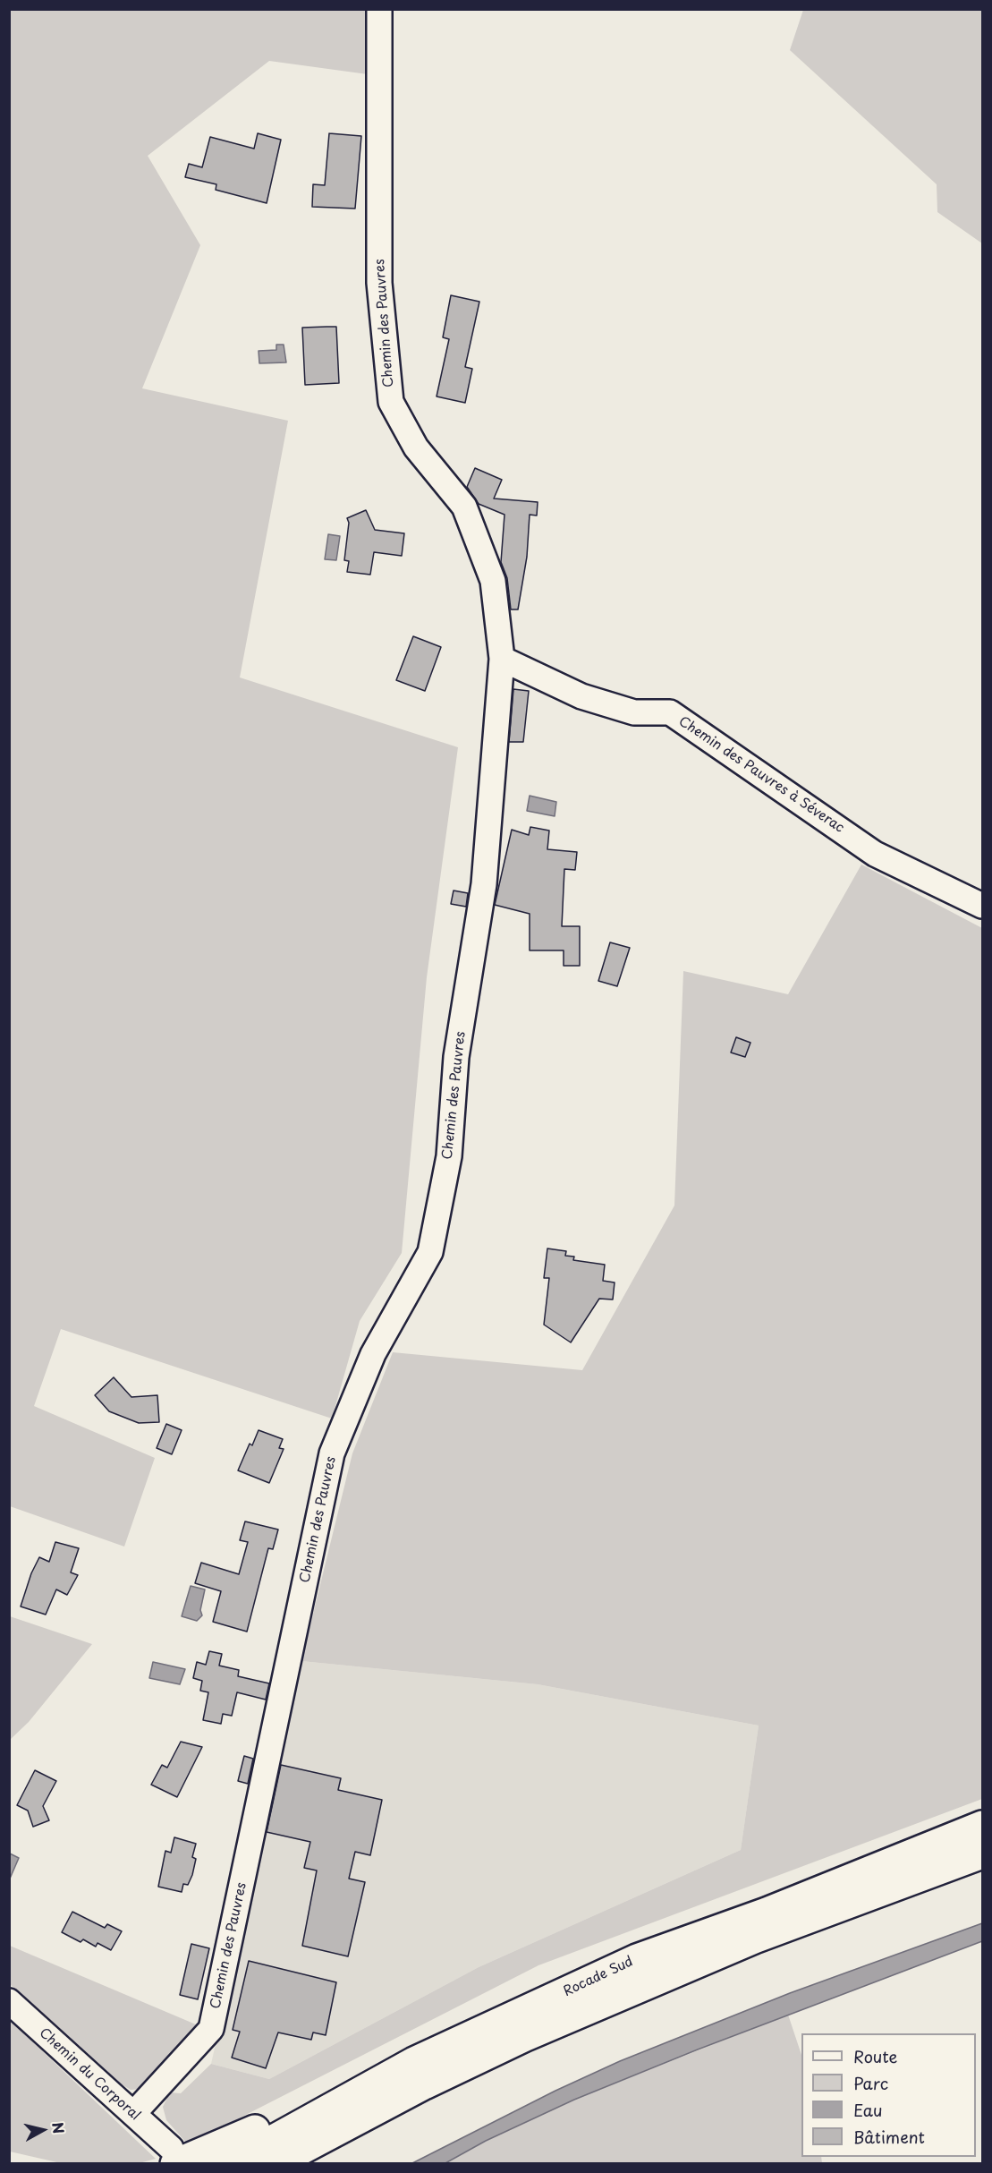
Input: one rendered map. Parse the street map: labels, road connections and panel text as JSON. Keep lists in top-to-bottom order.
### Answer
{
  "streets": {
    "highway": ["Rocade Sud"],
    "street": ["Chemin des Pauvres", "Chemin des Pauvres à Séverac", "Chemin du Corporal"]
  },
  "crossings": [
    ["Chemin des Pauvres", "Chemin des Pauvres à Séverac"],
    ["Chemin des Pauvres", "Chemin du Corporal"]
  ],
  "legend": [
    "Route",
    "Parc",
    "Eau",
    "Bâtiment"
  ],
  "north": "right"
}
